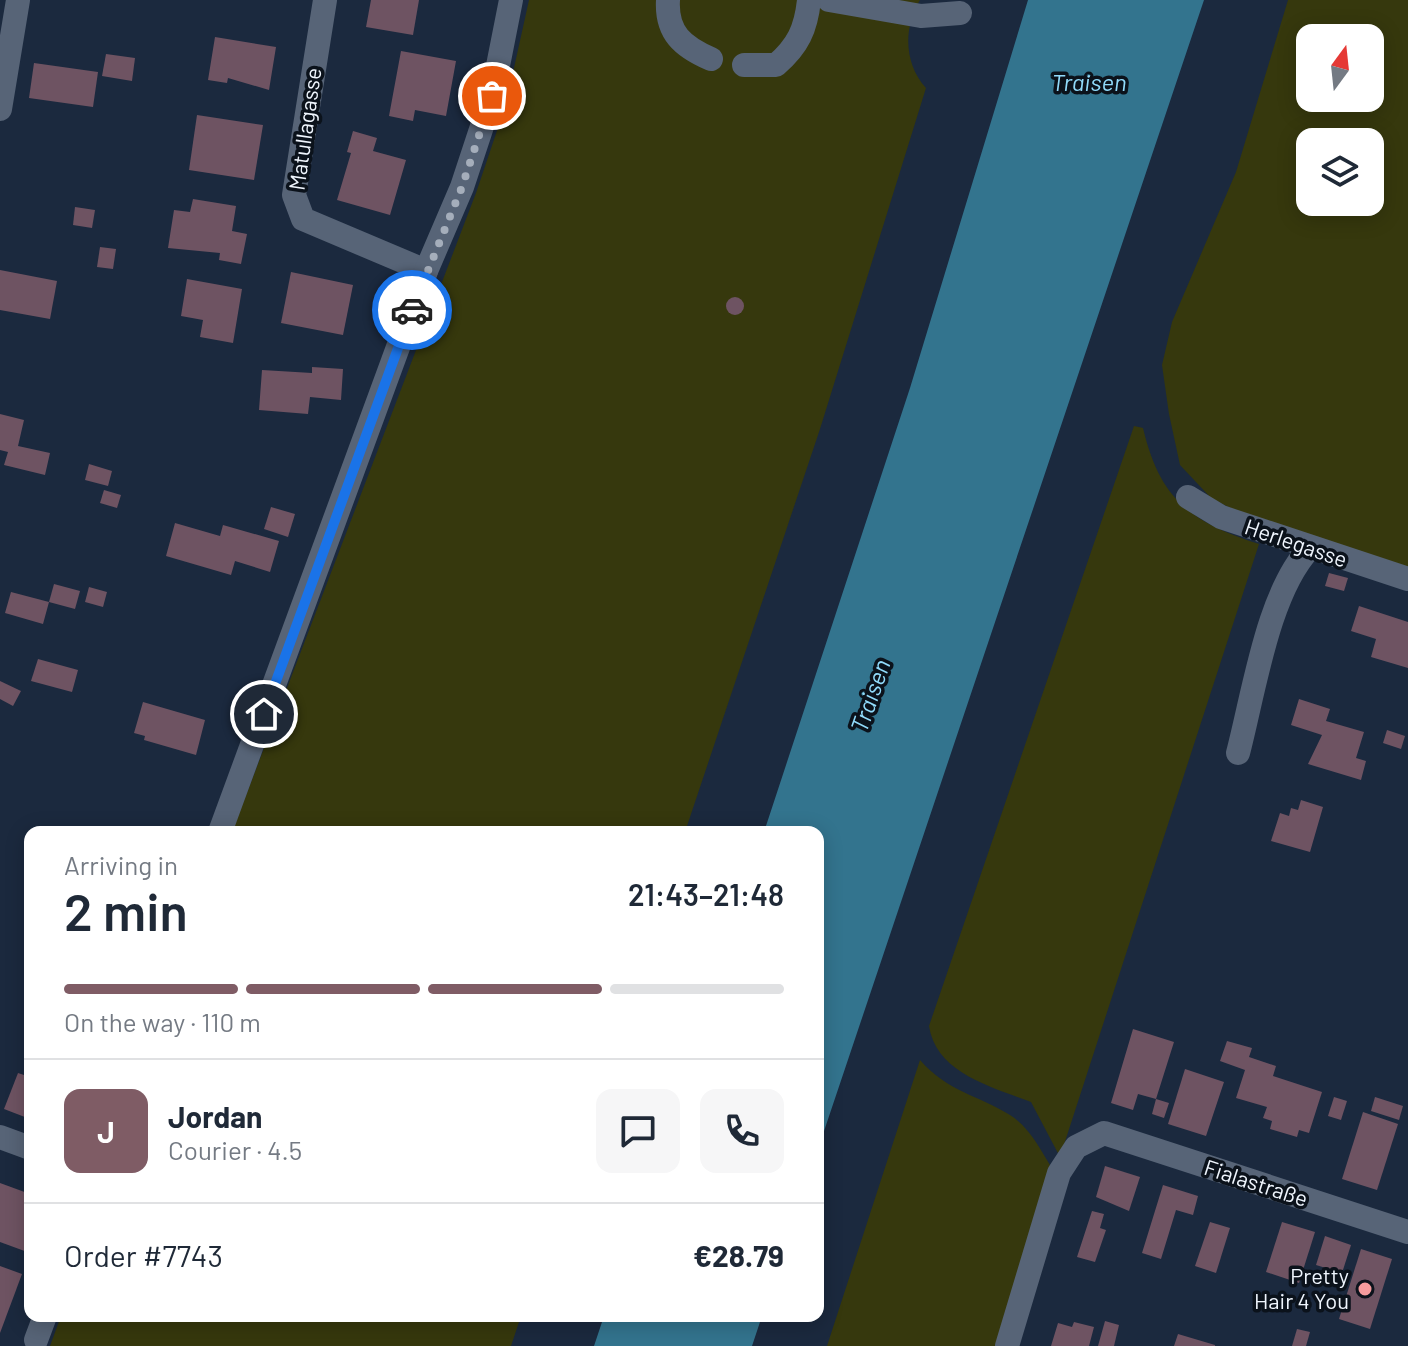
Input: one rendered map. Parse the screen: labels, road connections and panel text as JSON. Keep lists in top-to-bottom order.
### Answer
{
  "streets": {
    "street": ["Matullagasse", "Herlegasse", "Fialastraße"]
  },
  "water": ["Traisen"],
  "places": ["Pretty Hair 4 You"],
  "north": "top",
  "page": {
    "heading": ["2 min", "Arriving in", "21:43–21:48"],
    "panel": [
      "Jordan",
      "Courier · 4.5",
      "Order #7743",
      "€28.79"
    ],
    "bar": "On the way · 110 m",
    "round": "J"
  }
}
